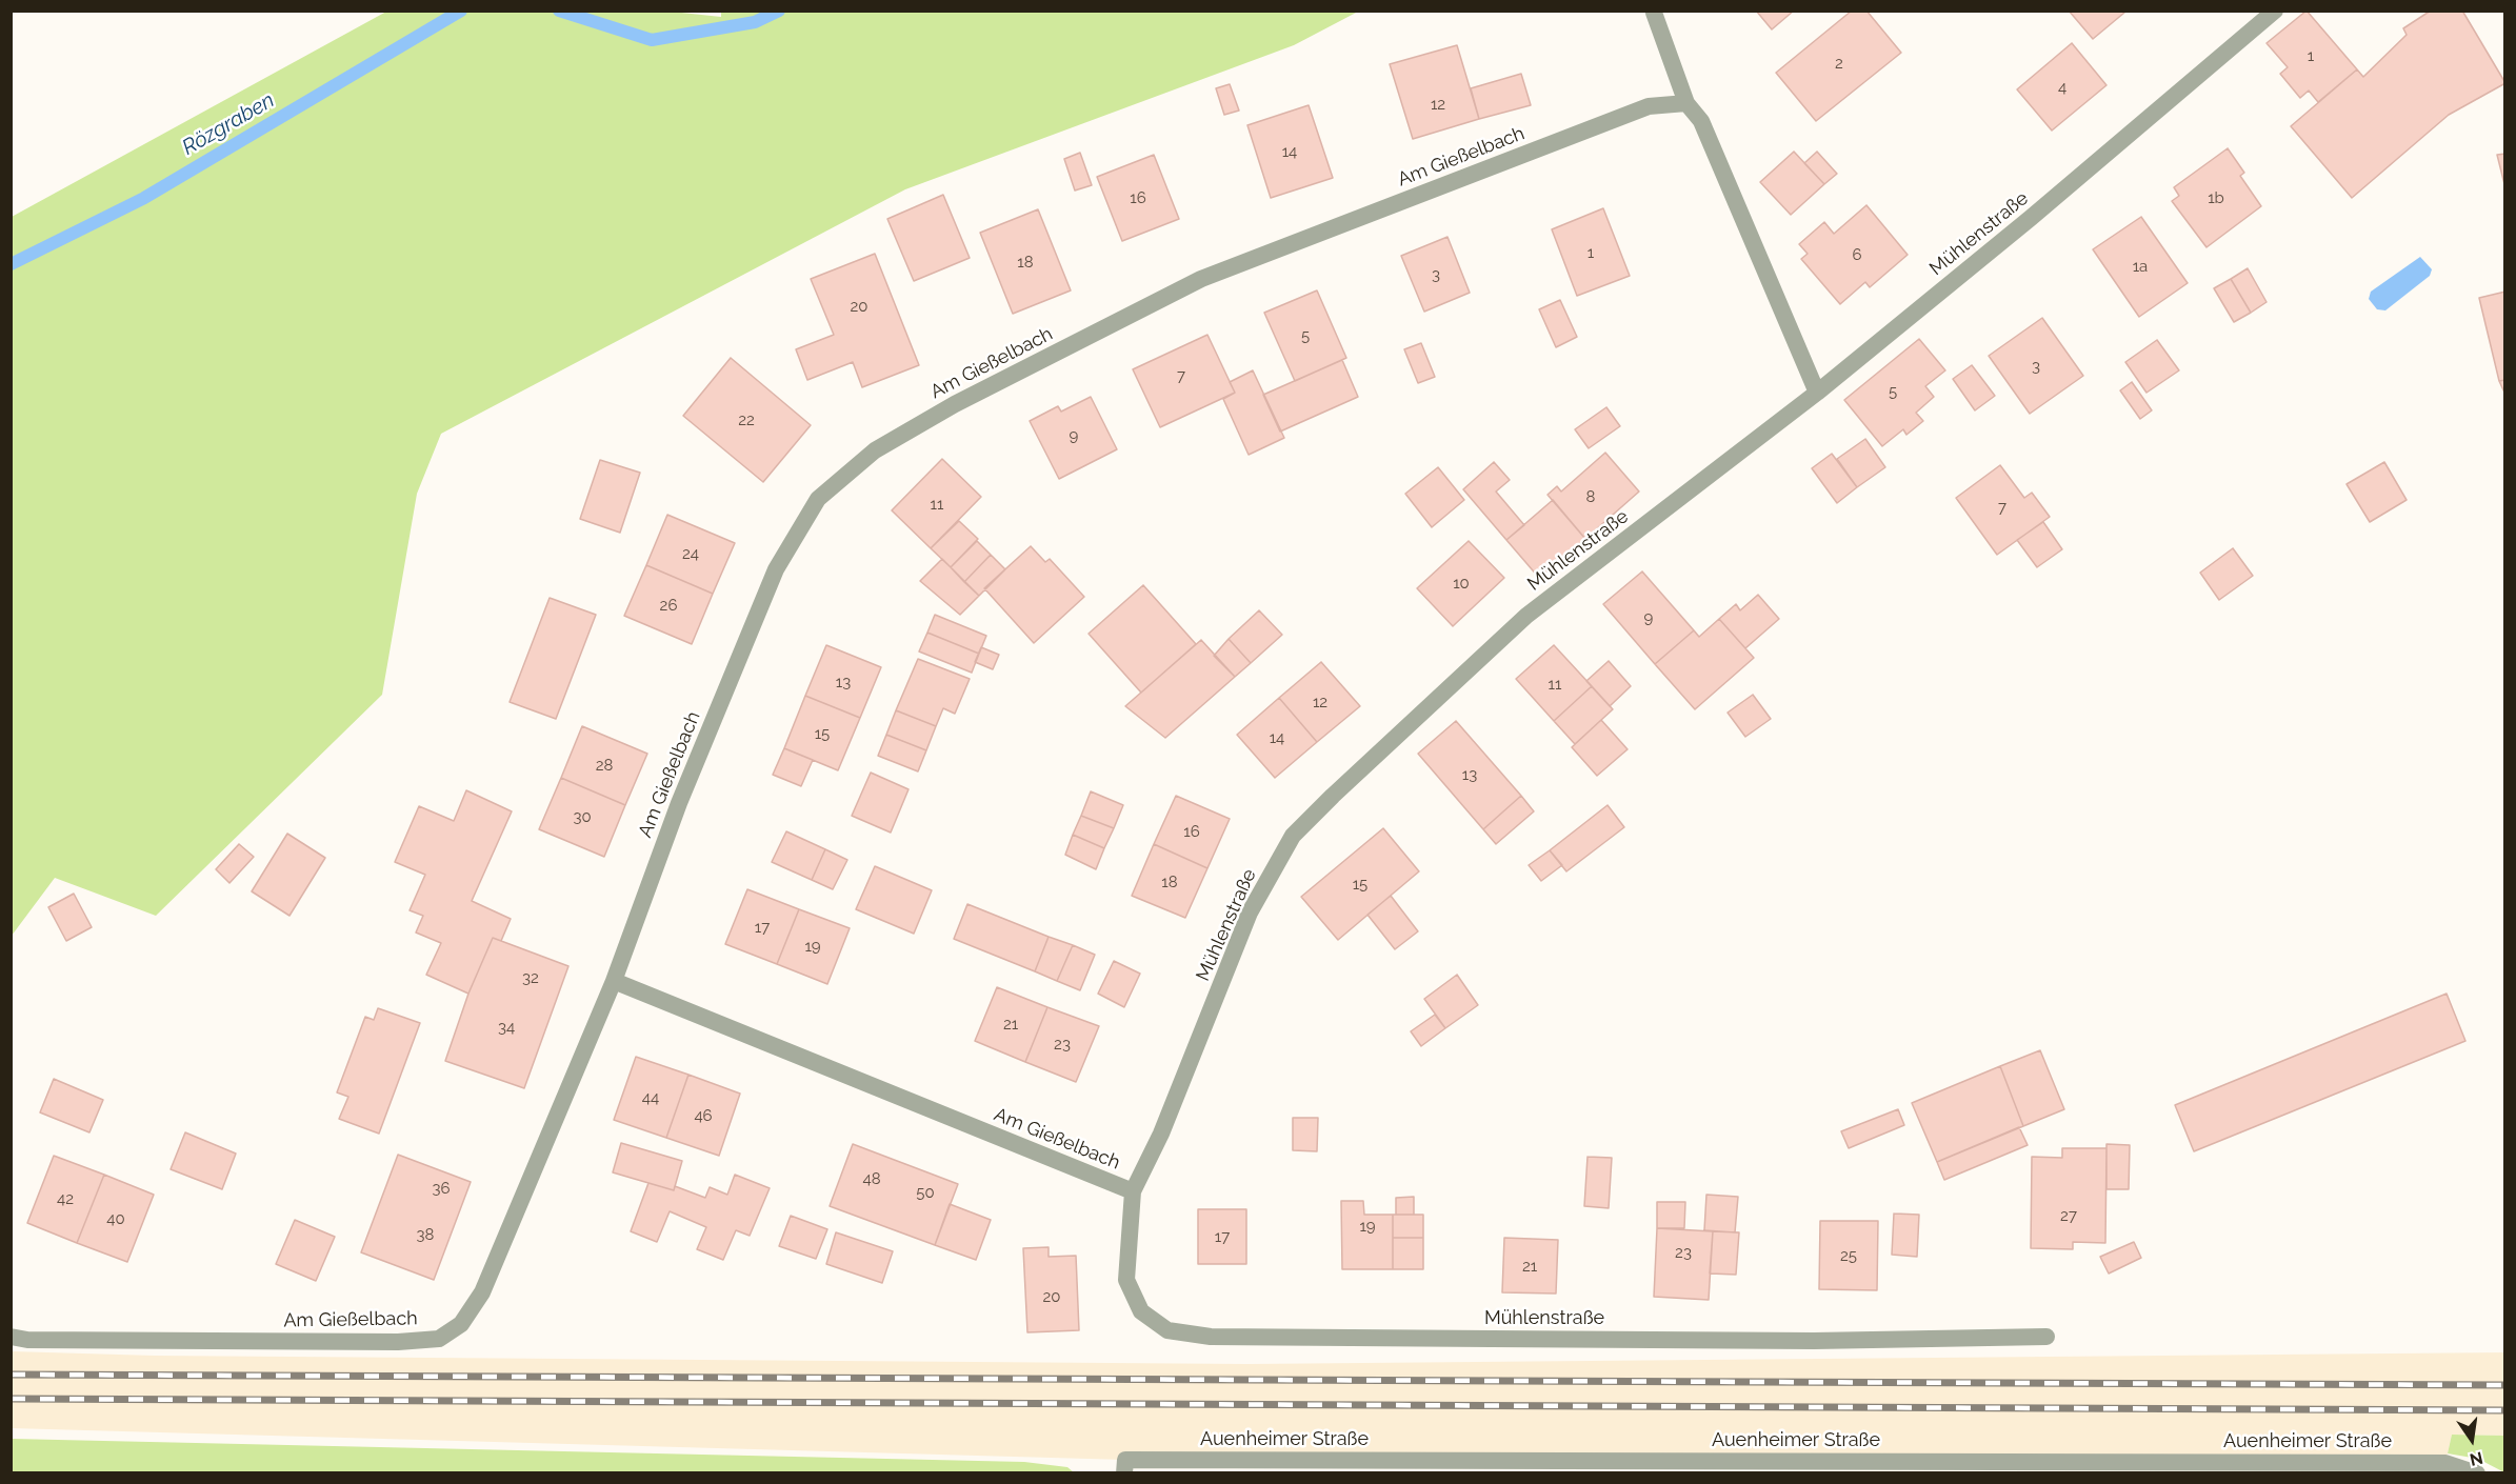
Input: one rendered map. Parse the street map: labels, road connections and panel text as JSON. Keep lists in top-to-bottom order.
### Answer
{
  "streets": {
    "street": ["Am Gießelbach", "Mühlenstraße", "Auenheimer Straße"]
  },
  "crossings": [
    ["Am Gießelbach", "Mühlenstraße"]
  ],
  "water": ["Rözgraben"],
  "house_numbers": [
    "1",
    "2",
    "4",
    "12",
    "14",
    "16",
    "1b",
    "1",
    "6",
    "18",
    "1a",
    "3",
    "20",
    "5",
    "3",
    "7",
    "5",
    "22",
    "9",
    "8",
    "11",
    "7",
    "24",
    "10",
    "26",
    "9",
    "13",
    "11",
    "12",
    "15",
    "14",
    "28",
    "13",
    "30",
    "16",
    "18",
    "15",
    "17",
    "19",
    "32",
    "21",
    "34",
    "23",
    "44",
    "46",
    "48",
    "36",
    "50",
    "42",
    "27",
    "40",
    "19",
    "38",
    "17",
    "23",
    "25",
    "21",
    "20"
  ],
  "north": "bottom"
}
